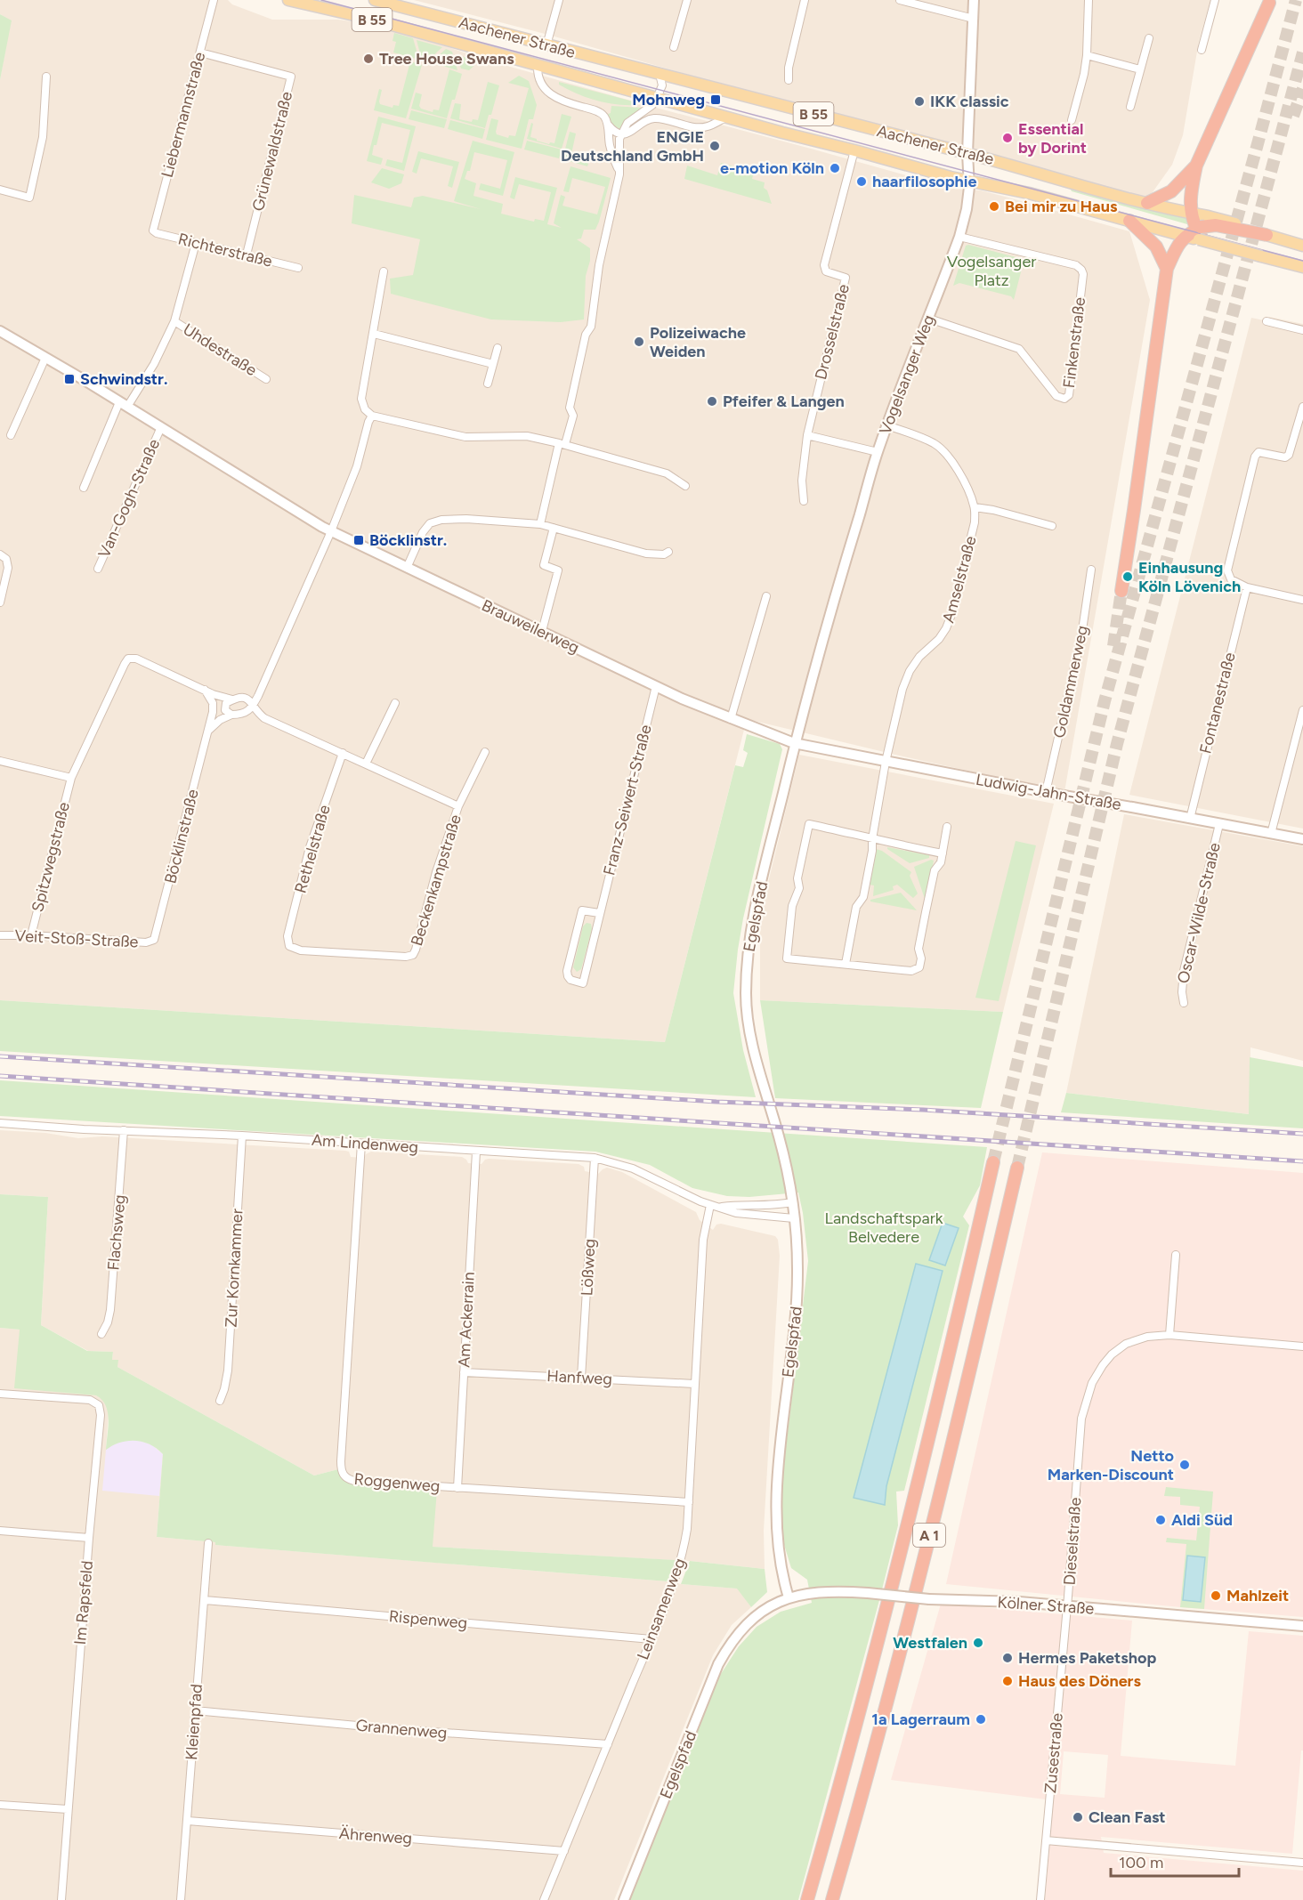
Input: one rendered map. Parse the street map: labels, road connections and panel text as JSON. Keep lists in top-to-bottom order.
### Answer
{
  "streets": {
    "highway": ["A 1"],
    "main road": ["B 55", "Aachener Straße"],
    "street": [
      "Liebermannstraße",
      "Grünewaldstraße",
      "Richterstraße",
      "Drosselstraße",
      "Finkenstraße",
      "Uhdestraße",
      "Vogelsanger Weg",
      "Van-Gogh-Straße",
      "Amselstraße",
      "Brauweilerweg",
      "Goldammerweg",
      "Fontanestraße",
      "Ludwig-Jahn-Straße",
      "Franz-Seiwert-Straße",
      "Böcklinstraße",
      "Rethelstraße",
      "Spitzwegstraße",
      "Beckenkampstraße",
      "Oscar-Wilde-Straße",
      "Egelspfad",
      "Veit-Stoß-Straße",
      "Am Lindenweg",
      "Flachsweg",
      "Lößweg",
      "Zur Kornkammer",
      "Am Ackerrain",
      "Hanfweg",
      "Roggenweg",
      "Dieselstraße",
      "Im Rapsfeld",
      "Kölner Straße",
      "Leinsamenweg",
      "Rispenweg",
      "Kleienpfad",
      "Grannenweg",
      "Zusestraße",
      "Ährenweg"
    ]
  },
  "crossings": [
    ["Aachener Straße", "Drosselstraße"],
    ["Aachener Straße", "Vogelsanger Weg"],
    ["Liebermannstraße", "Grünewaldstraße"],
    ["Liebermannstraße", "Richterstraße"],
    ["Grünewaldstraße", "Richterstraße"],
    ["Finkenstraße", "Vogelsanger Weg"],
    ["Vogelsanger Weg", "Amselstraße"],
    ["Vogelsanger Weg", "Brauweilerweg"],
    ["Vogelsanger Weg", "Ludwig-Jahn-Straße"],
    ["Vogelsanger Weg", "Egelspfad"],
    ["Van-Gogh-Straße", "Brauweilerweg"],
    ["Amselstraße", "Ludwig-Jahn-Straße"],
    ["Brauweilerweg", "Ludwig-Jahn-Straße"],
    ["Brauweilerweg", "Franz-Seiwert-Straße"],
    ["Brauweilerweg", "Egelspfad"],
    ["Goldammerweg", "Ludwig-Jahn-Straße"],
    ["Fontanestraße", "Ludwig-Jahn-Straße"],
    ["Ludwig-Jahn-Straße", "Oscar-Wilde-Straße"],
    ["Ludwig-Jahn-Straße", "Egelspfad"],
    ["Böcklinstraße", "Spitzwegstraße"],
    ["Böcklinstraße", "Veit-Stoß-Straße"],
    ["Rethelstraße", "Beckenkampstraße"],
    ["Spitzwegstraße", "Veit-Stoß-Straße"],
    ["Egelspfad", "Am Lindenweg"],
    ["Egelspfad", "Kölner Straße"],
    ["Am Lindenweg", "Flachsweg"],
    ["Am Lindenweg", "Lößweg"],
    ["Am Lindenweg", "Zur Kornkammer"],
    ["Am Lindenweg", "Am Ackerrain"],
    ["Am Lindenweg", "Roggenweg"],
    ["Am Lindenweg", "Leinsamenweg"],
    ["Lößweg", "Hanfweg"],
    ["Am Ackerrain", "Hanfweg"],
    ["Am Ackerrain", "Roggenweg"],
    ["Hanfweg", "Leinsamenweg"],
    ["Roggenweg", "Leinsamenweg"],
    ["Dieselstraße", "Kölner Straße"],
    ["Dieselstraße", "Zusestraße"],
    ["Kölner Straße", "Zusestraße"],
    ["Leinsamenweg", "Rispenweg"],
    ["Leinsamenweg", "Grannenweg"],
    ["Leinsamenweg", "Ährenweg"],
    ["Rispenweg", "Kleienpfad"],
    ["Kleienpfad", "Grannenweg"],
    ["Kleienpfad", "Ährenweg"]
  ],
  "parks": ["Vogelsanger Platz", "Landschaftspark Belvedere"],
  "places": {
    "other": [
      "Tree House Swans",
      "IKK classic",
      "Essential by Dorint",
      "ENGIE Deutschland GmbH",
      "e-motion Köln",
      "haarfilosophie",
      "Bei mir zu Haus",
      "Polizeiwache Weiden",
      "Pfeifer & Langen",
      "Einhausung Köln Lövenich",
      "Netto Marken-Discount",
      "Aldi Süd",
      "Mahlzeit",
      "Westfalen",
      "Hermes Paketshop",
      "Haus des Döners",
      "1a Lagerraum",
      "Clean Fast"
    ],
    "transit": ["Mohnweg", "Schwindstr.", "Böcklinstr."]
  },
  "scale_bar": "100 m"
}
